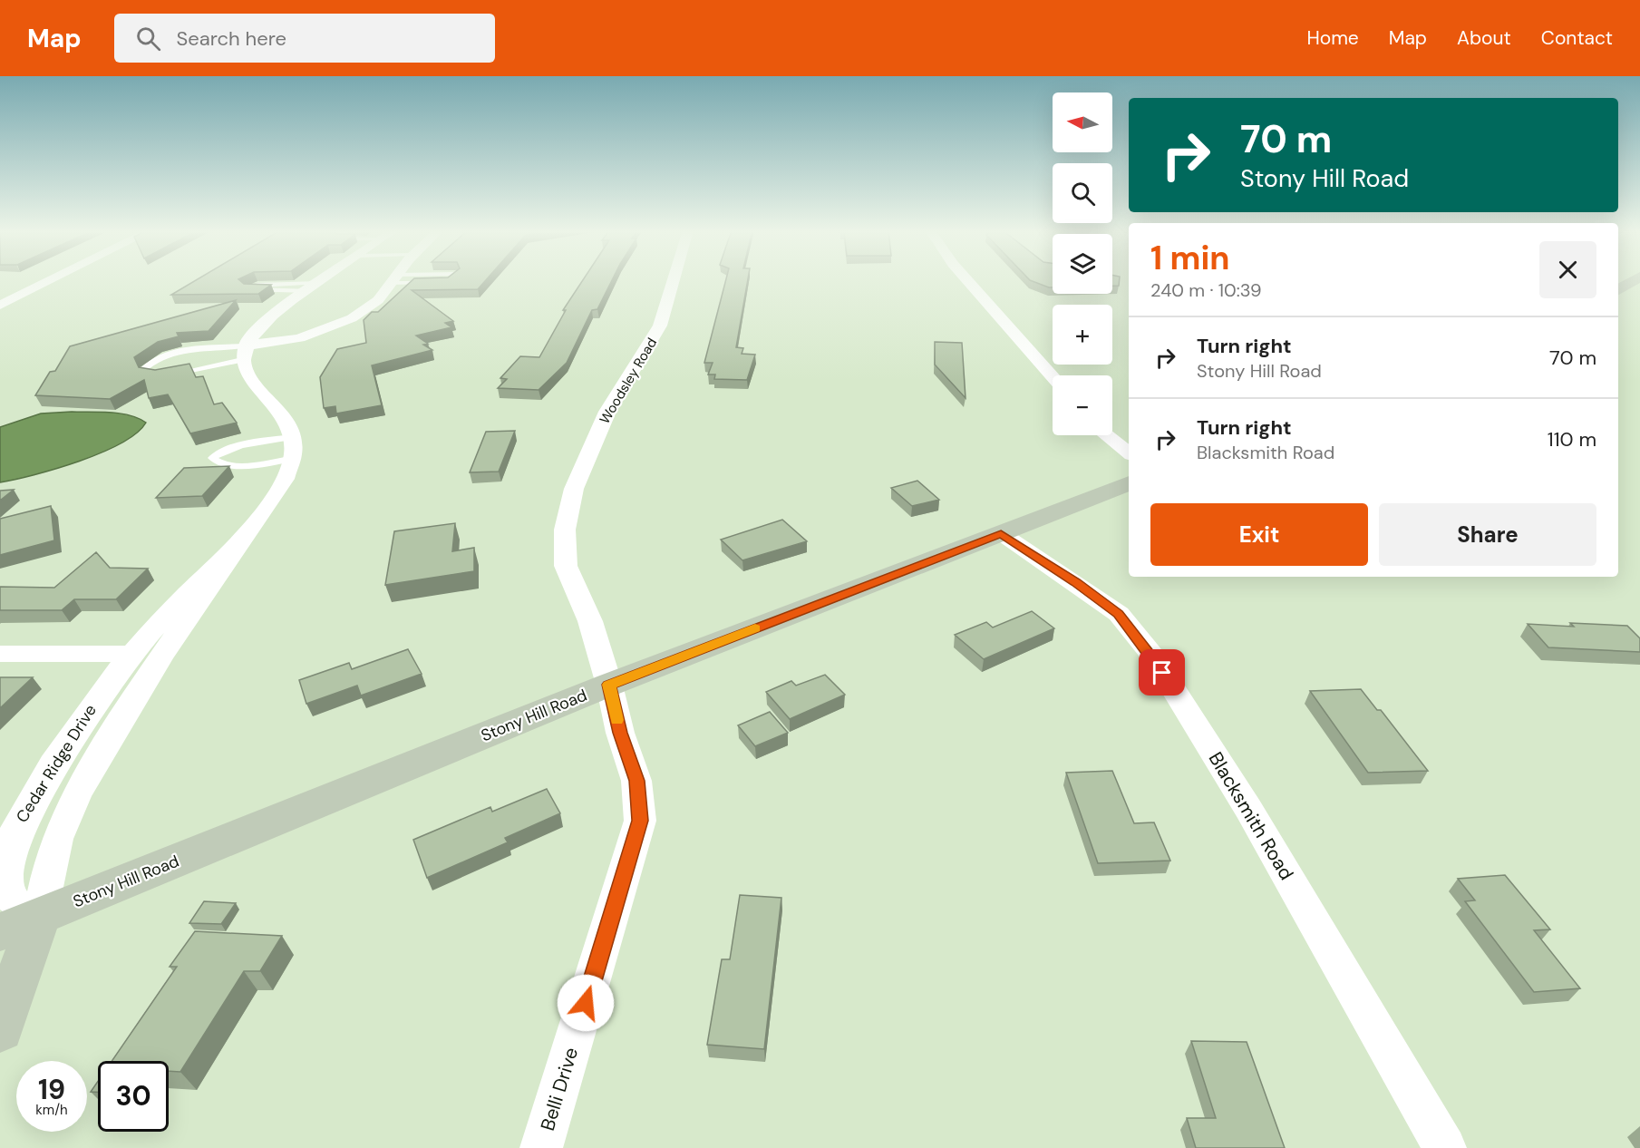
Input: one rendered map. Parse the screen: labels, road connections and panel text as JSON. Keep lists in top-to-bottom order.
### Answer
{
  "streets": {
    "main road": ["Stony Hill Road"],
    "street": [
      "Woodsley Road",
      "Cedar Ridge Drive",
      "Blacksmith Road",
      "Belli Drive"
    ]
  },
  "crossings": [
    ["Woodsley Road", "Stony Hill Road"],
    ["Woodsley Road", "Belli Drive"],
    ["Stony Hill Road", "Cedar Ridge Drive"],
    ["Stony Hill Road", "Blacksmith Road"],
    ["Stony Hill Road", "Belli Drive"]
  ],
  "north": "left",
  "page": {
    "header": "Map",
    "search": "Search here",
    "nav": [
      "Home",
      "Map",
      "About",
      "Contact"
    ],
    "map_buttons": ["+", "−"],
    "turn": ["70 m", "Stony Hill Road"],
    "heading": ["1 min", "240 m · 10:39"],
    "list": [
      {
        "name": "Turn right",
        "note": "Stony Hill Road",
        "value": "70 m"
      },
      {
        "name": "Turn right",
        "note": "Blacksmith Road",
        "value": "110 m"
      }
    ],
    "buttons": ["Exit", "Share"],
    "speed": "19 km/h",
    "limit": "30"
  }
}
